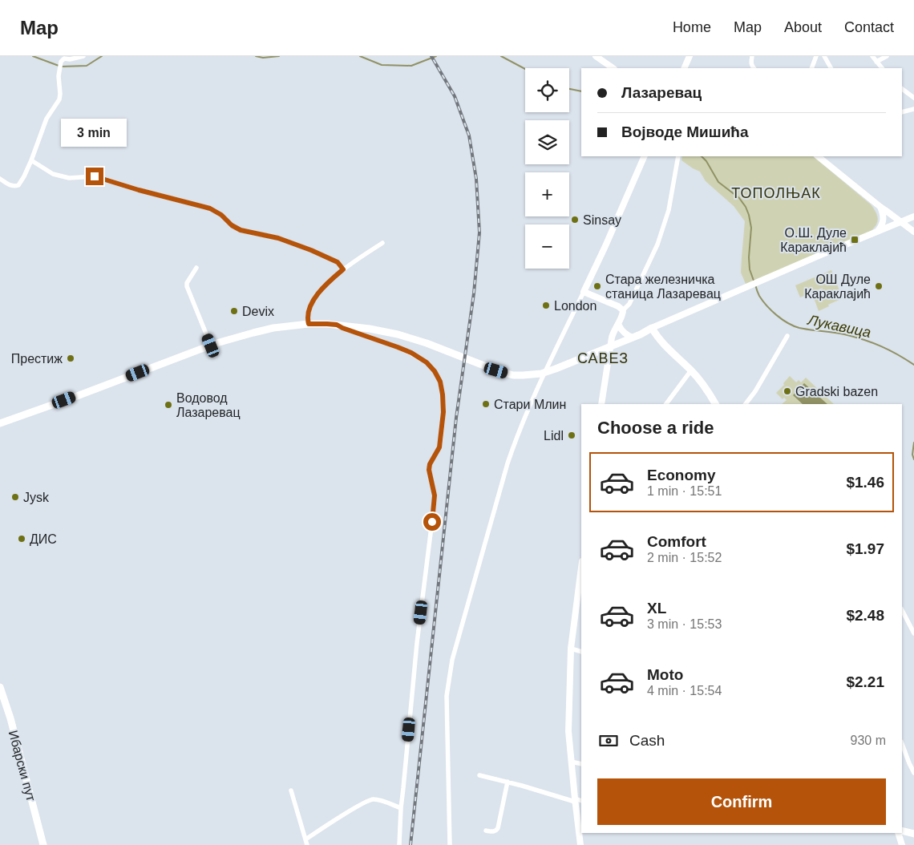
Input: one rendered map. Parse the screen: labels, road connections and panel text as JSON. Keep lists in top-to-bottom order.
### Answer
{
  "streets": {
    "main road": ["Ибарски пут"]
  },
  "districts": ["ТОПОЛЊАК", "САВЕЗ"],
  "water": ["Лукавица"],
  "places": {
    "other": [
      "Sinsay",
      "Стара железничка станица Лазаревац",
      "ОШ Дуле Караклајић",
      "London",
      "Devix",
      "Престиж",
      "Gradski bazen",
      "Стари Млин",
      "Водовод Лазаревац",
      "Lidl",
      "Jysk",
      "ДИС"
    ],
    "transit": ["О.Ш. Дуле Караклајић"]
  },
  "page": {
    "header": "Map",
    "nav": [
      "Home",
      "Map",
      "About",
      "Contact"
    ],
    "map_buttons": ["+", "−"],
    "banner": ["Лазаревац", "Војводе Мишића"],
    "bubble": "3 min",
    "heading": "Choose a ride",
    "list": [
      {
        "name": "Economy",
        "note": "1 min · 15:51",
        "value": "$1.46"
      },
      {
        "name": "Comfort",
        "note": "2 min · 15:52",
        "value": "$1.97"
      },
      {
        "name": "XL",
        "note": "3 min · 15:53",
        "value": "$2.48"
      },
      {
        "name": "Moto",
        "note": "4 min · 15:54",
        "value": "$2.21"
      }
    ],
    "pay": ["Cash", "930 m"],
    "buttons": "Confirm"
  }
}
